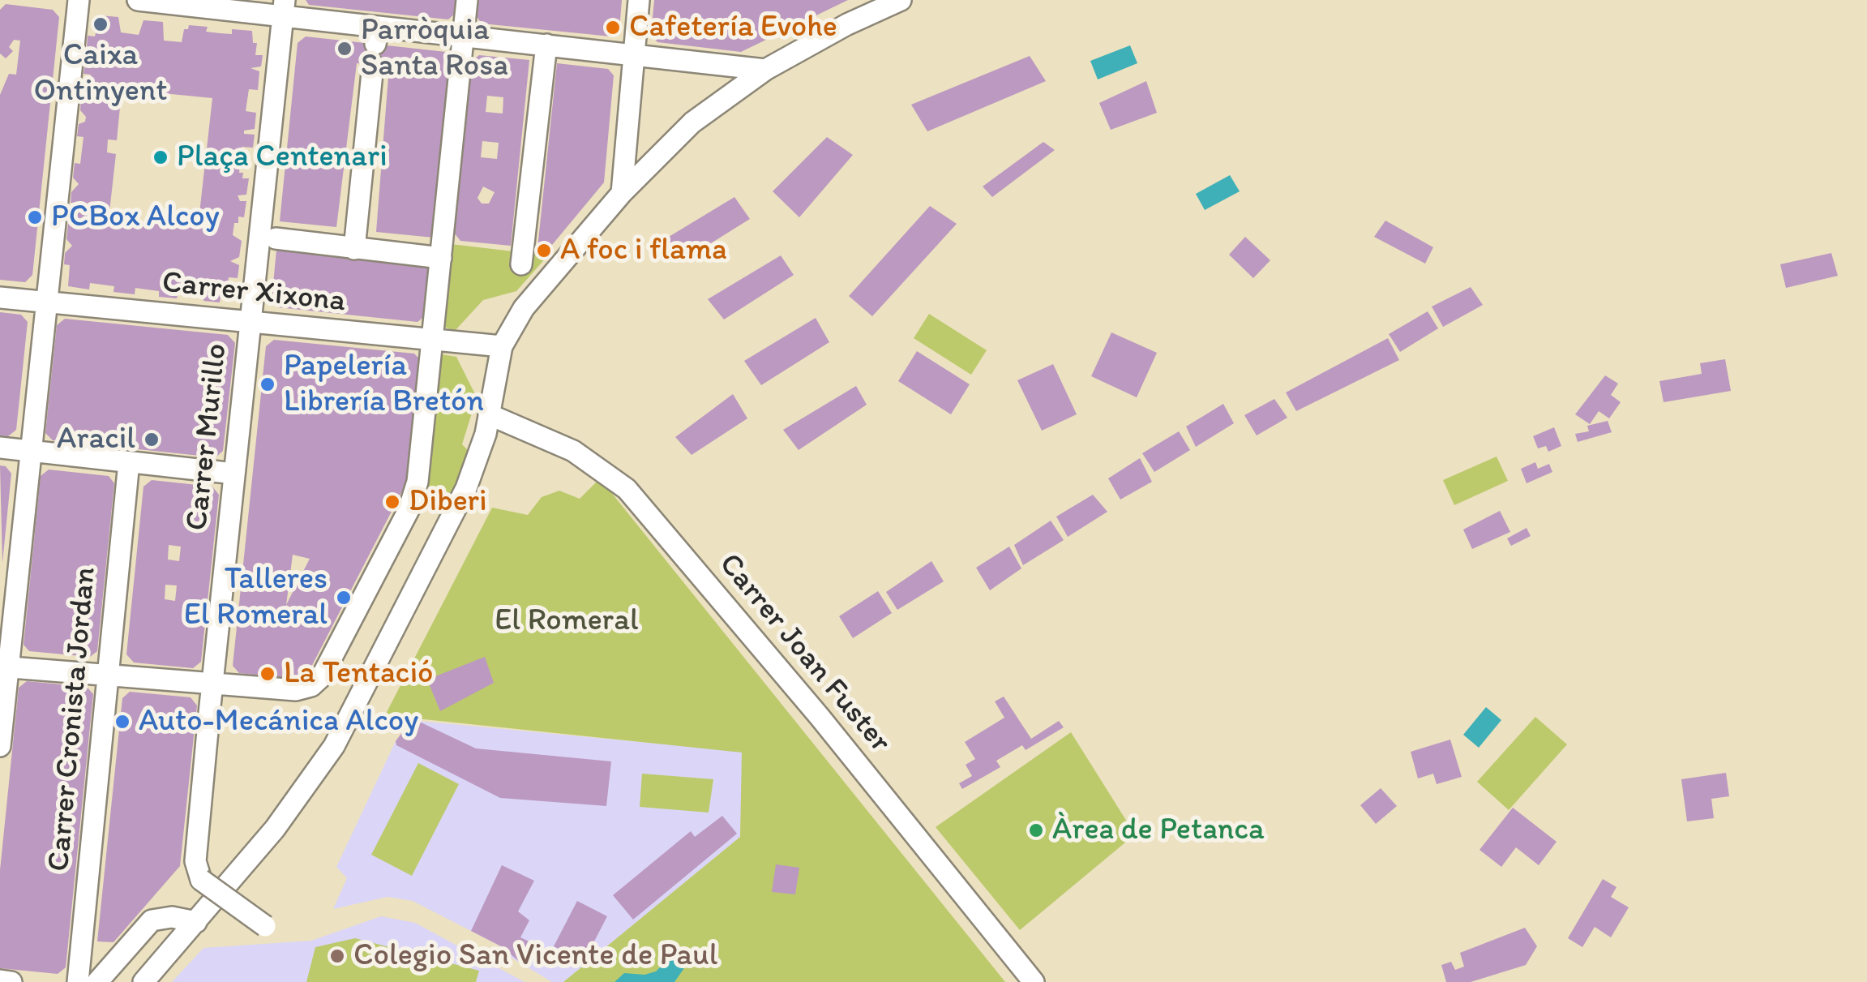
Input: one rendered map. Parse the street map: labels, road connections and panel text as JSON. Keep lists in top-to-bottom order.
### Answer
{
  "streets": {
    "street": [
      "Carrer Xixona",
      "Carrer Murillo",
      "Carrer Joan Fuster",
      "Carrer Cronista Jordan"
    ]
  },
  "crossings": [
    ["Carrer Xixona", "Carrer Murillo"]
  ],
  "parks": ["El Romeral"],
  "places": [
    "Caixa Ontinyent",
    "Cafetería Evohe",
    "Parròquia Santa Rosa",
    "Plaça Centenari",
    "PCBox Alcoy",
    "A foc i flama",
    "Papelería Librería Bretón",
    "Aracil",
    "Diberi",
    "Talleres El Romeral",
    "La Tentació",
    "Auto-Mecánica Alcoy",
    "Àrea de Petanca",
    "Colegio San Vicente de Paul"
  ]
}
